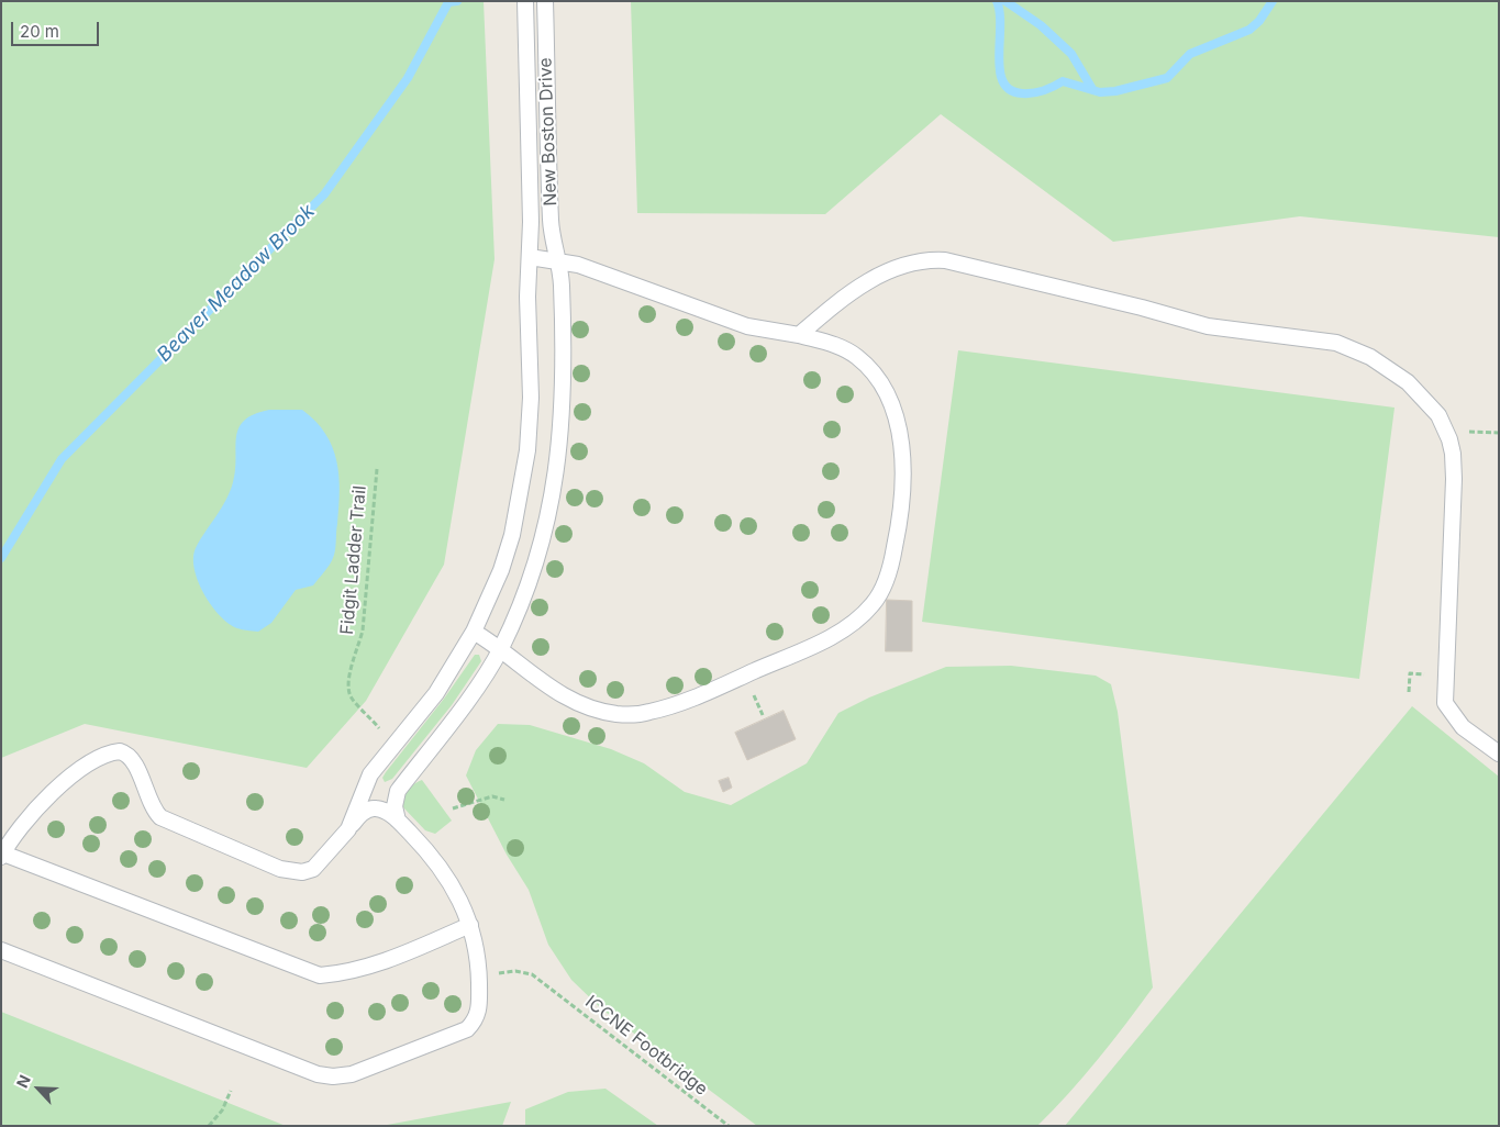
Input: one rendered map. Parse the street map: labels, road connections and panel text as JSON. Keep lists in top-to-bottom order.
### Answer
{
  "streets": {
    "lane": ["New Boston Drive"],
    "path": ["Fidgit Ladder Trail", "ICCNE Footbridge"]
  },
  "water": ["Beaver Meadow Brook"],
  "scale_bar": "20 m",
  "north": "top left"
}
